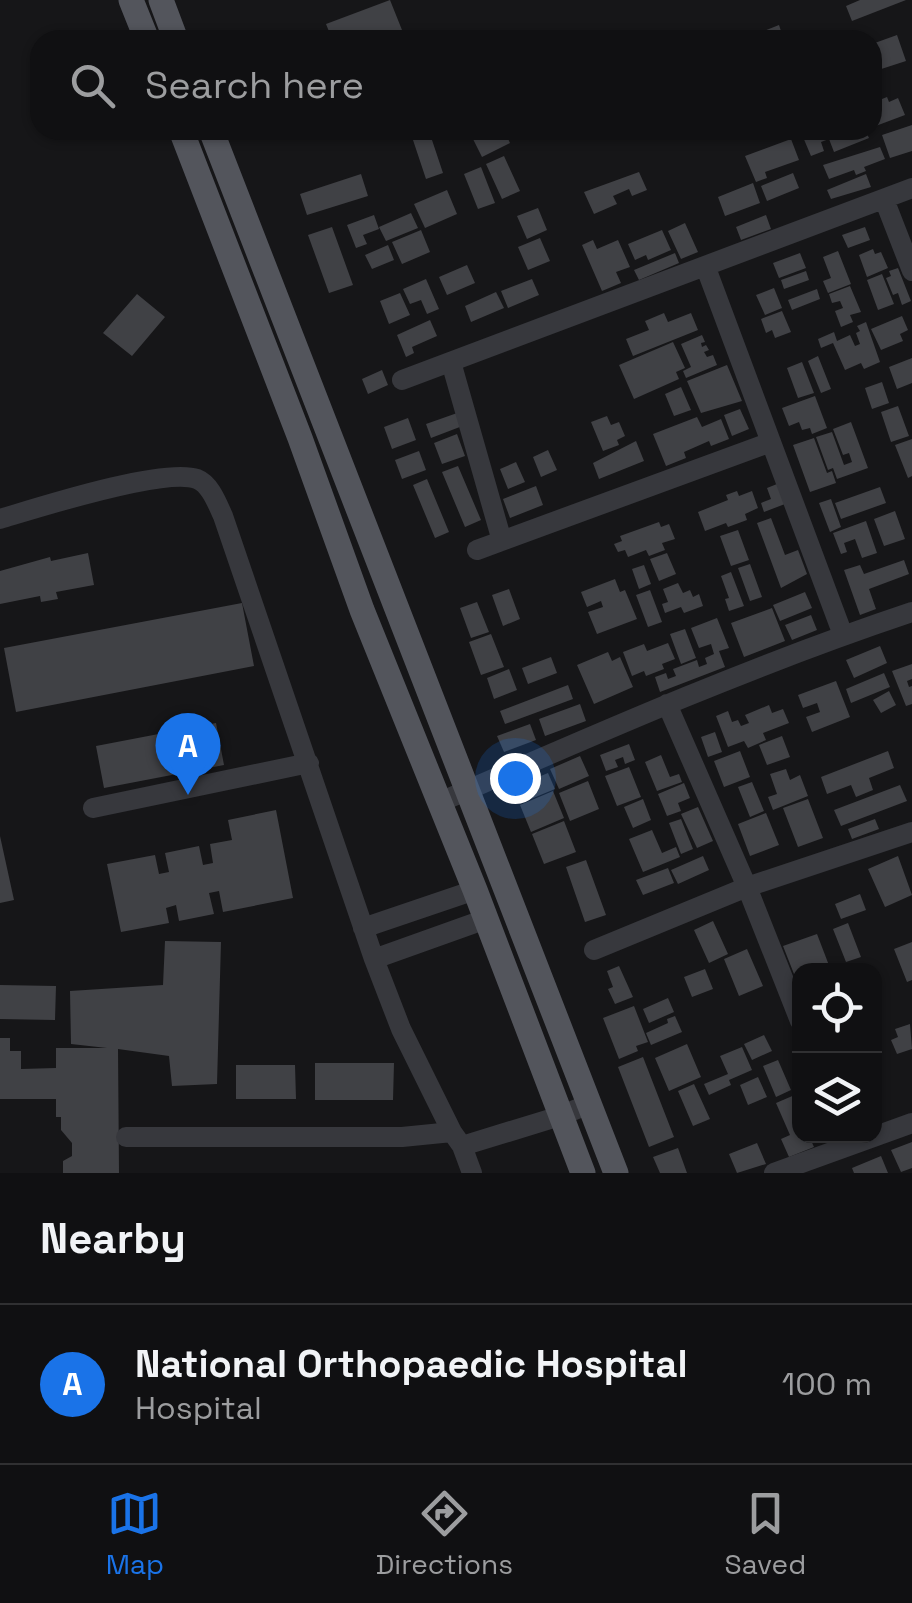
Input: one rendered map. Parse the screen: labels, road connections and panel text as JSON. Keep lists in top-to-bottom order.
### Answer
{
  "page": {
    "search": "Search here",
    "pins": "A",
    "heading": "Nearby",
    "list": [
      {
        "mark": "A",
        "name": "National Orthopaedic Hospital",
        "note": "Hospital",
        "value": "100 m"
      }
    ],
    "nav": ["Map", "Directions", "Saved"]
  }
}
